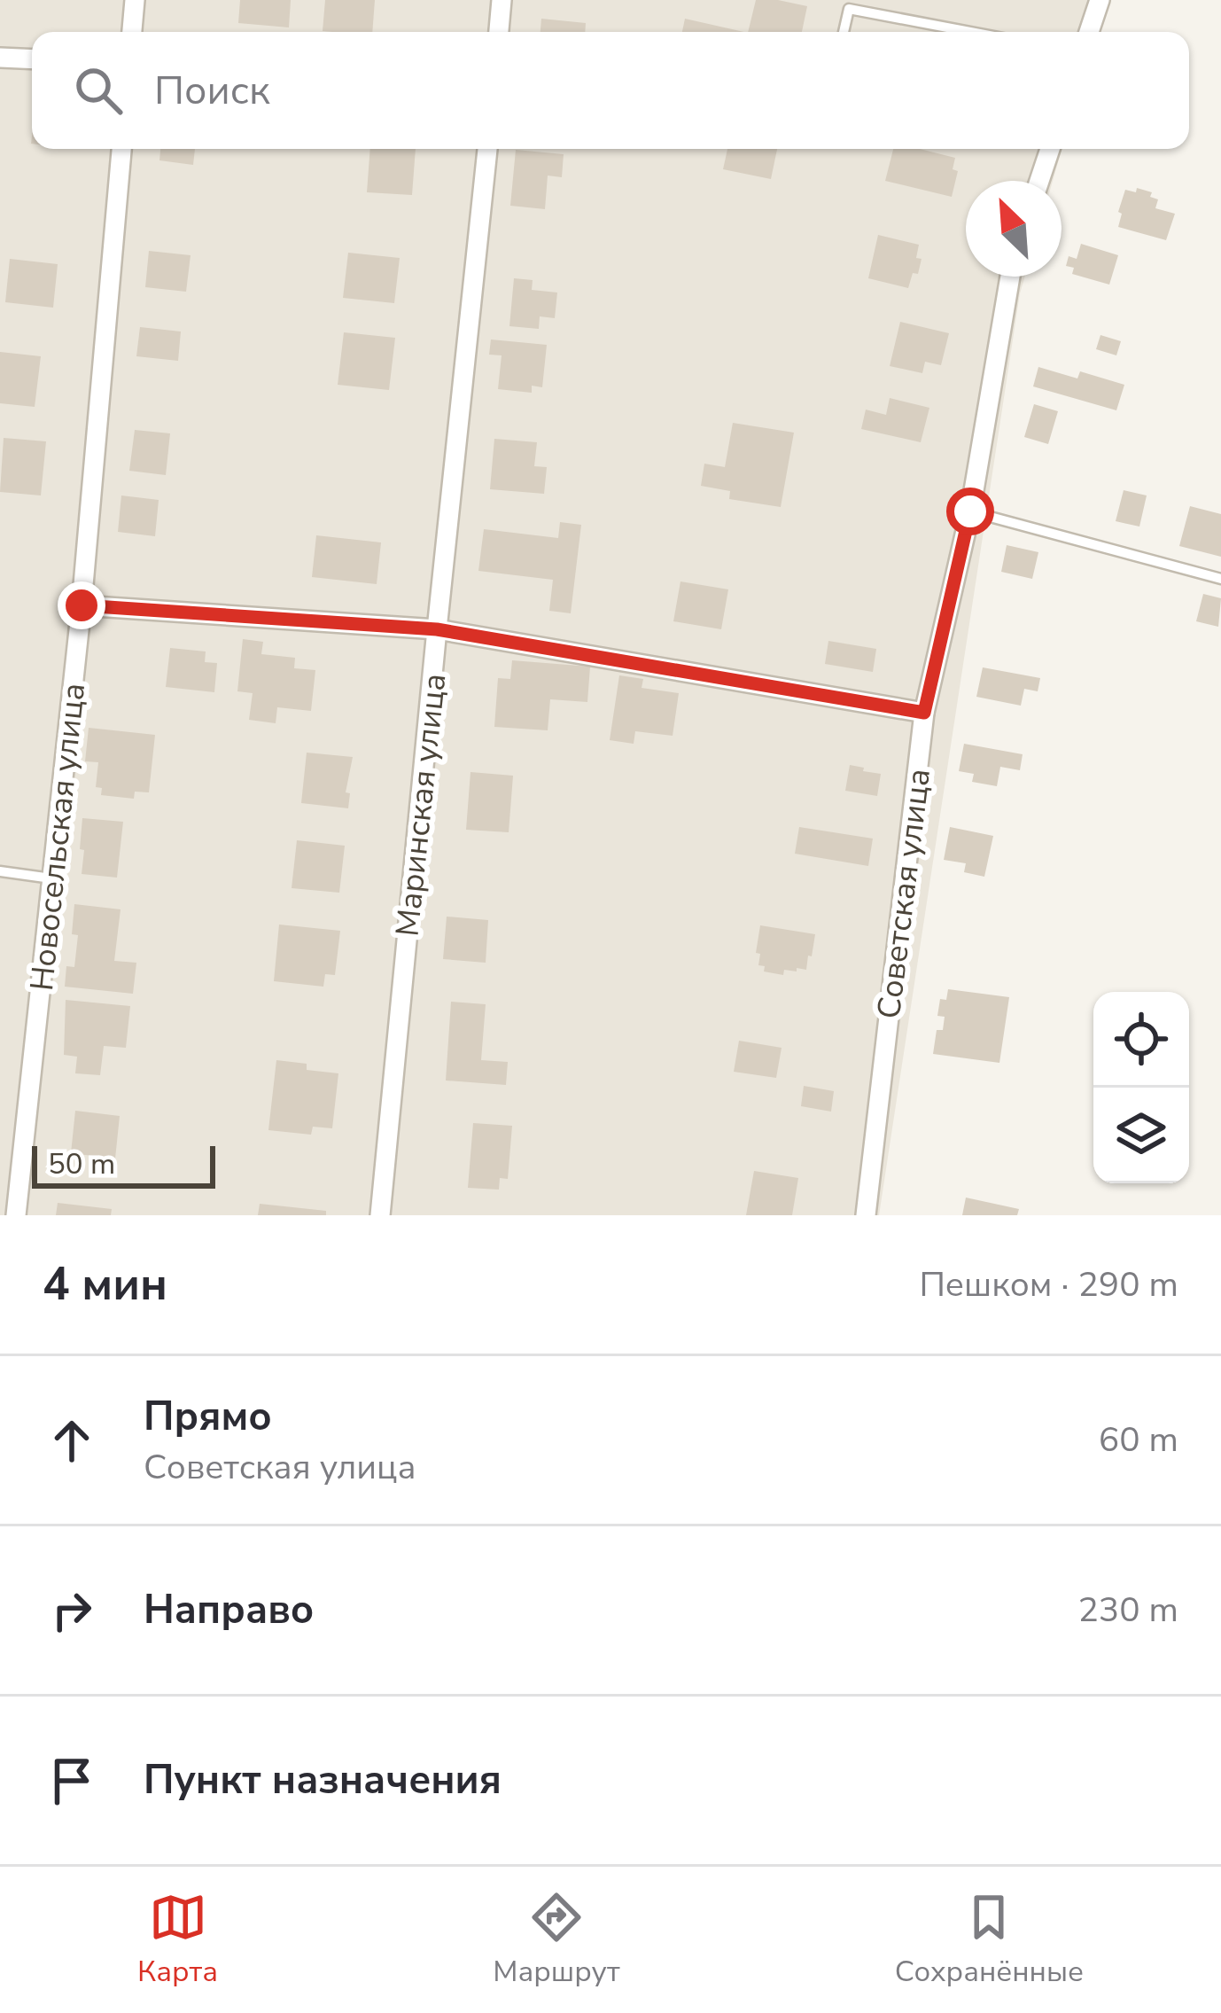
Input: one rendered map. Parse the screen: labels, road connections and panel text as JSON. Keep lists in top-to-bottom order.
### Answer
{
  "streets": {
    "street": ["Маринская улица", "Новосельская улица", "Советская улица"]
  },
  "scale_bar": "50 m",
  "north": "top left",
  "page": {
    "search": "Поиск",
    "scale": "50 m",
    "heading": ["4 мин", "Пешком · 290 m"],
    "list": [
      ["Прямо", "Советская улица", "60 m"],
      ["Направо", "230 m"],
      "Пункт назначения"
    ],
    "nav": ["Карта", "Маршрут", "Сохранённые"]
  }
}
